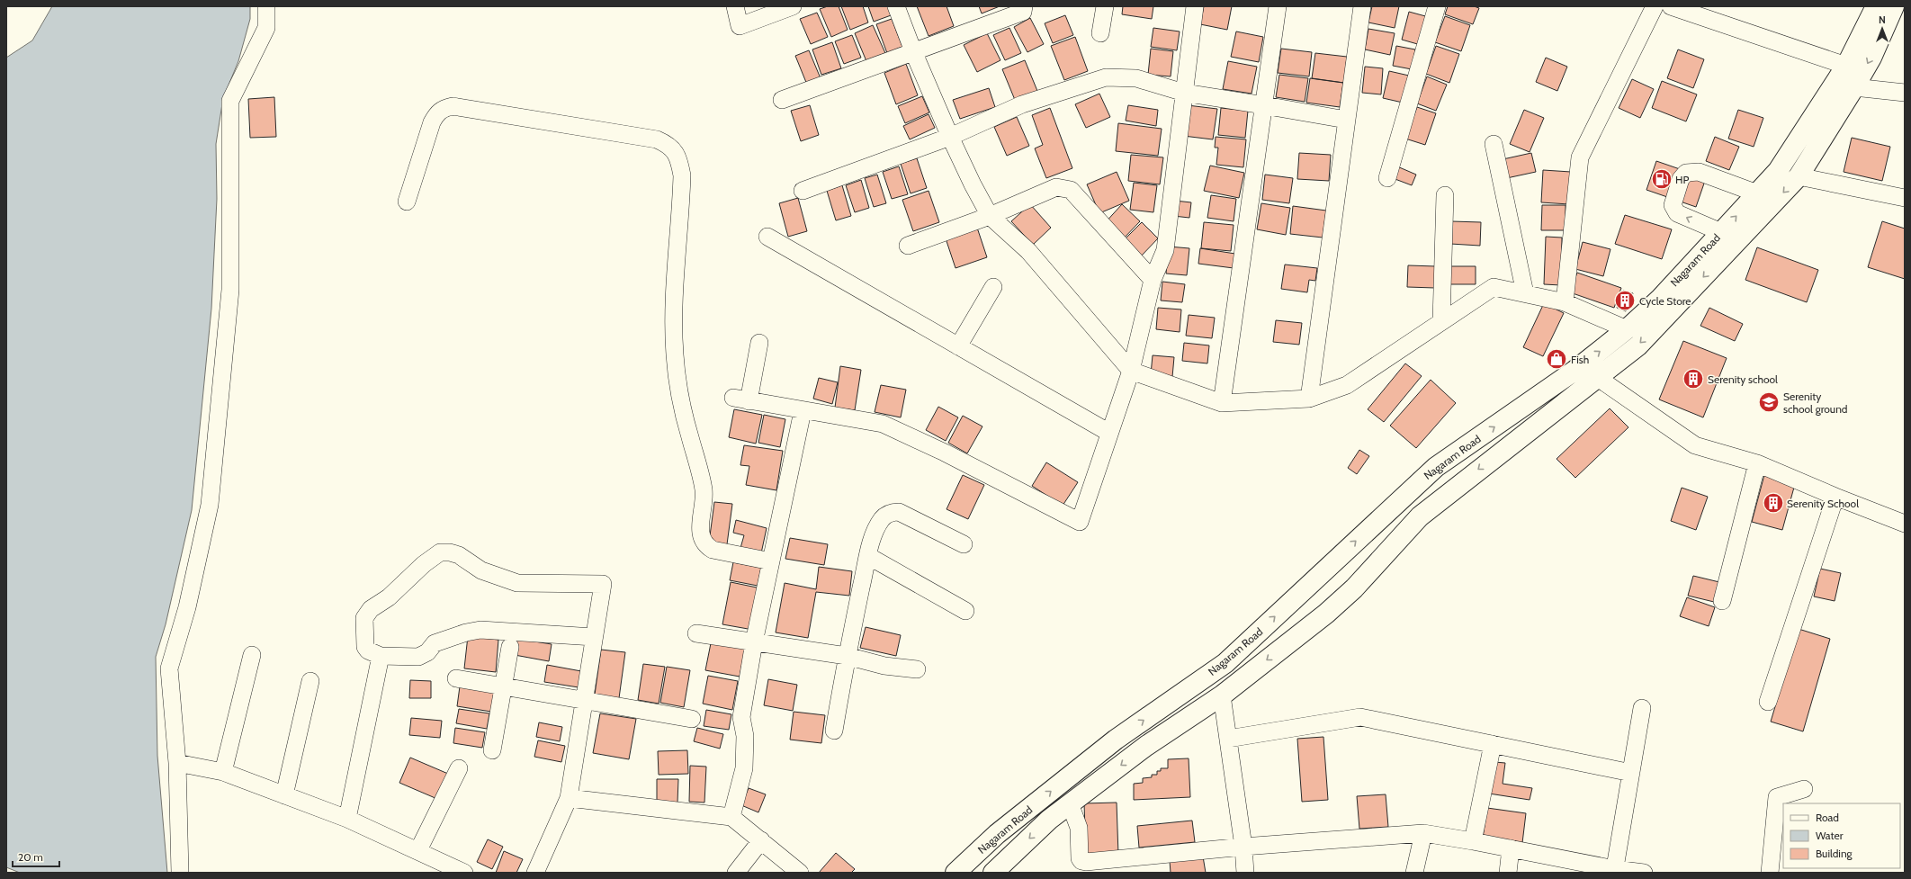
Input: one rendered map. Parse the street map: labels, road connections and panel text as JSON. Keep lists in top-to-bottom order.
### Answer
{
  "streets": {
    "main road": ["Nagaram Road"]
  },
  "places": {
    "fuel station": ["HP"],
    "building": ["Cycle Store", "Serenity school", "Serenity School"],
    "shop": ["Fish"],
    "school or university": ["Serenity school ground"]
  },
  "legend": ["Road", "Water", "Building"],
  "scale_bar": "20 m",
  "north": "top"
}
